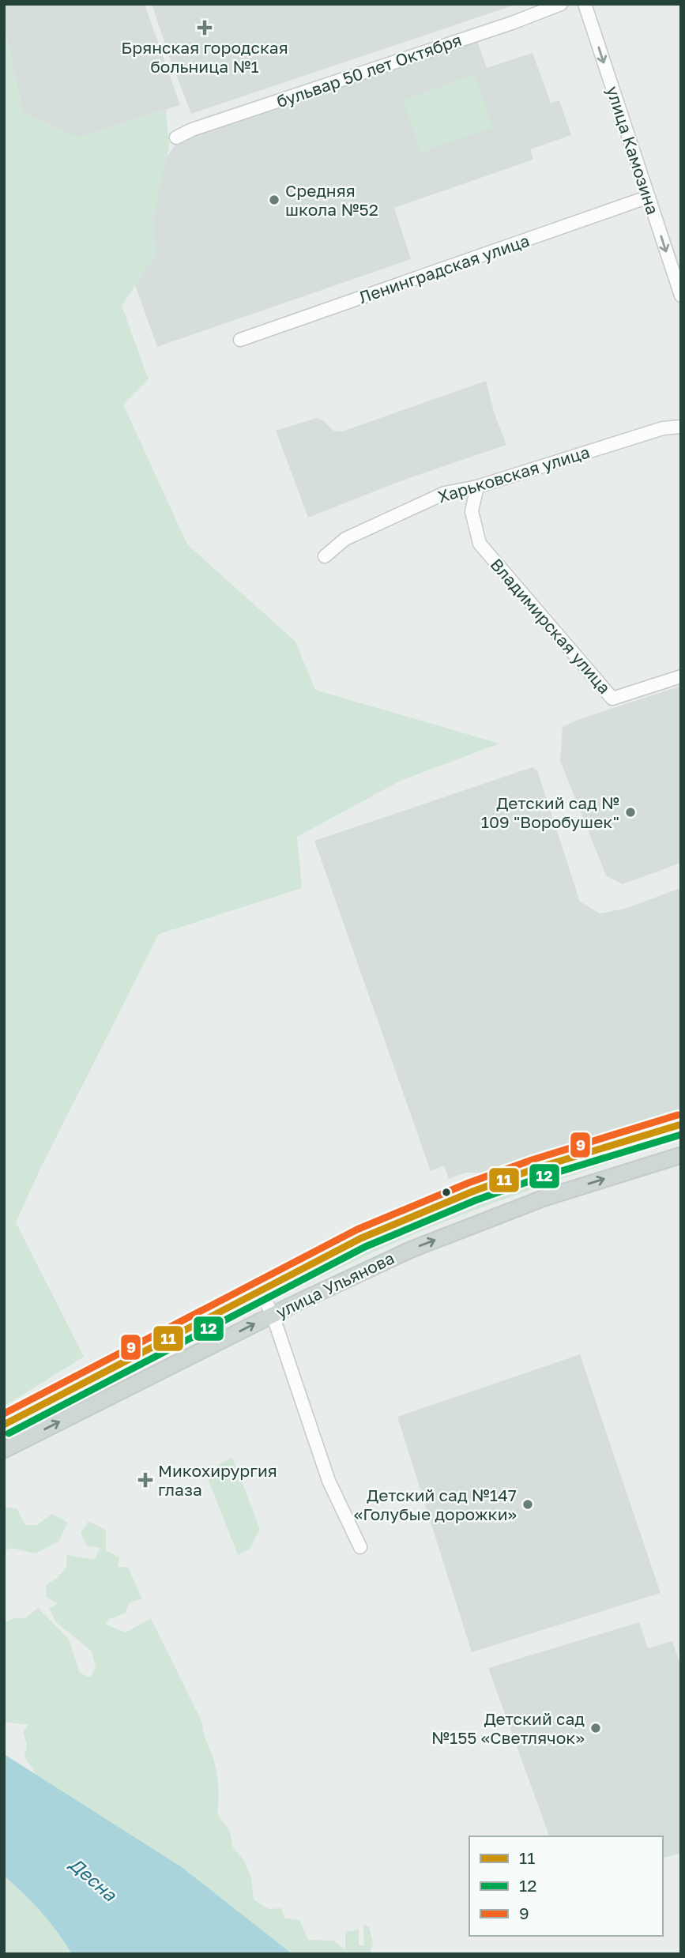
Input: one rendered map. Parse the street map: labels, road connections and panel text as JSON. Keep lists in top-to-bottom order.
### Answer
{
  "streets": {
    "main road": ["улица Ульянова"],
    "street": [
      "бульвар 50 лет Октября",
      "улица Камозина",
      "Ленинградская улица",
      "Харьковская улица",
      "Владимирская улица"
    ]
  },
  "crossings": [
    ["улица Камозина", "Ленинградская улица"],
    ["Харьковская улица", "Владимирская улица"]
  ],
  "one_way": ["улица Камозина"],
  "water": ["Десна"],
  "places": {
    "health": ["Брянская городская больница №1", "Микохирургия глаза"],
    "other": [
      "Средняя школа №52",
      "Детский сад № 109 \"Воробушек\"",
      "Детский сад №147 «Голубые дорожки»",
      "Детский сад №155 «Светлячок»"
    ]
  },
  "lines": ["transit line 9", "transit line 11", "transit line 12"],
  "legend": ["11", "12", "9"]
}
